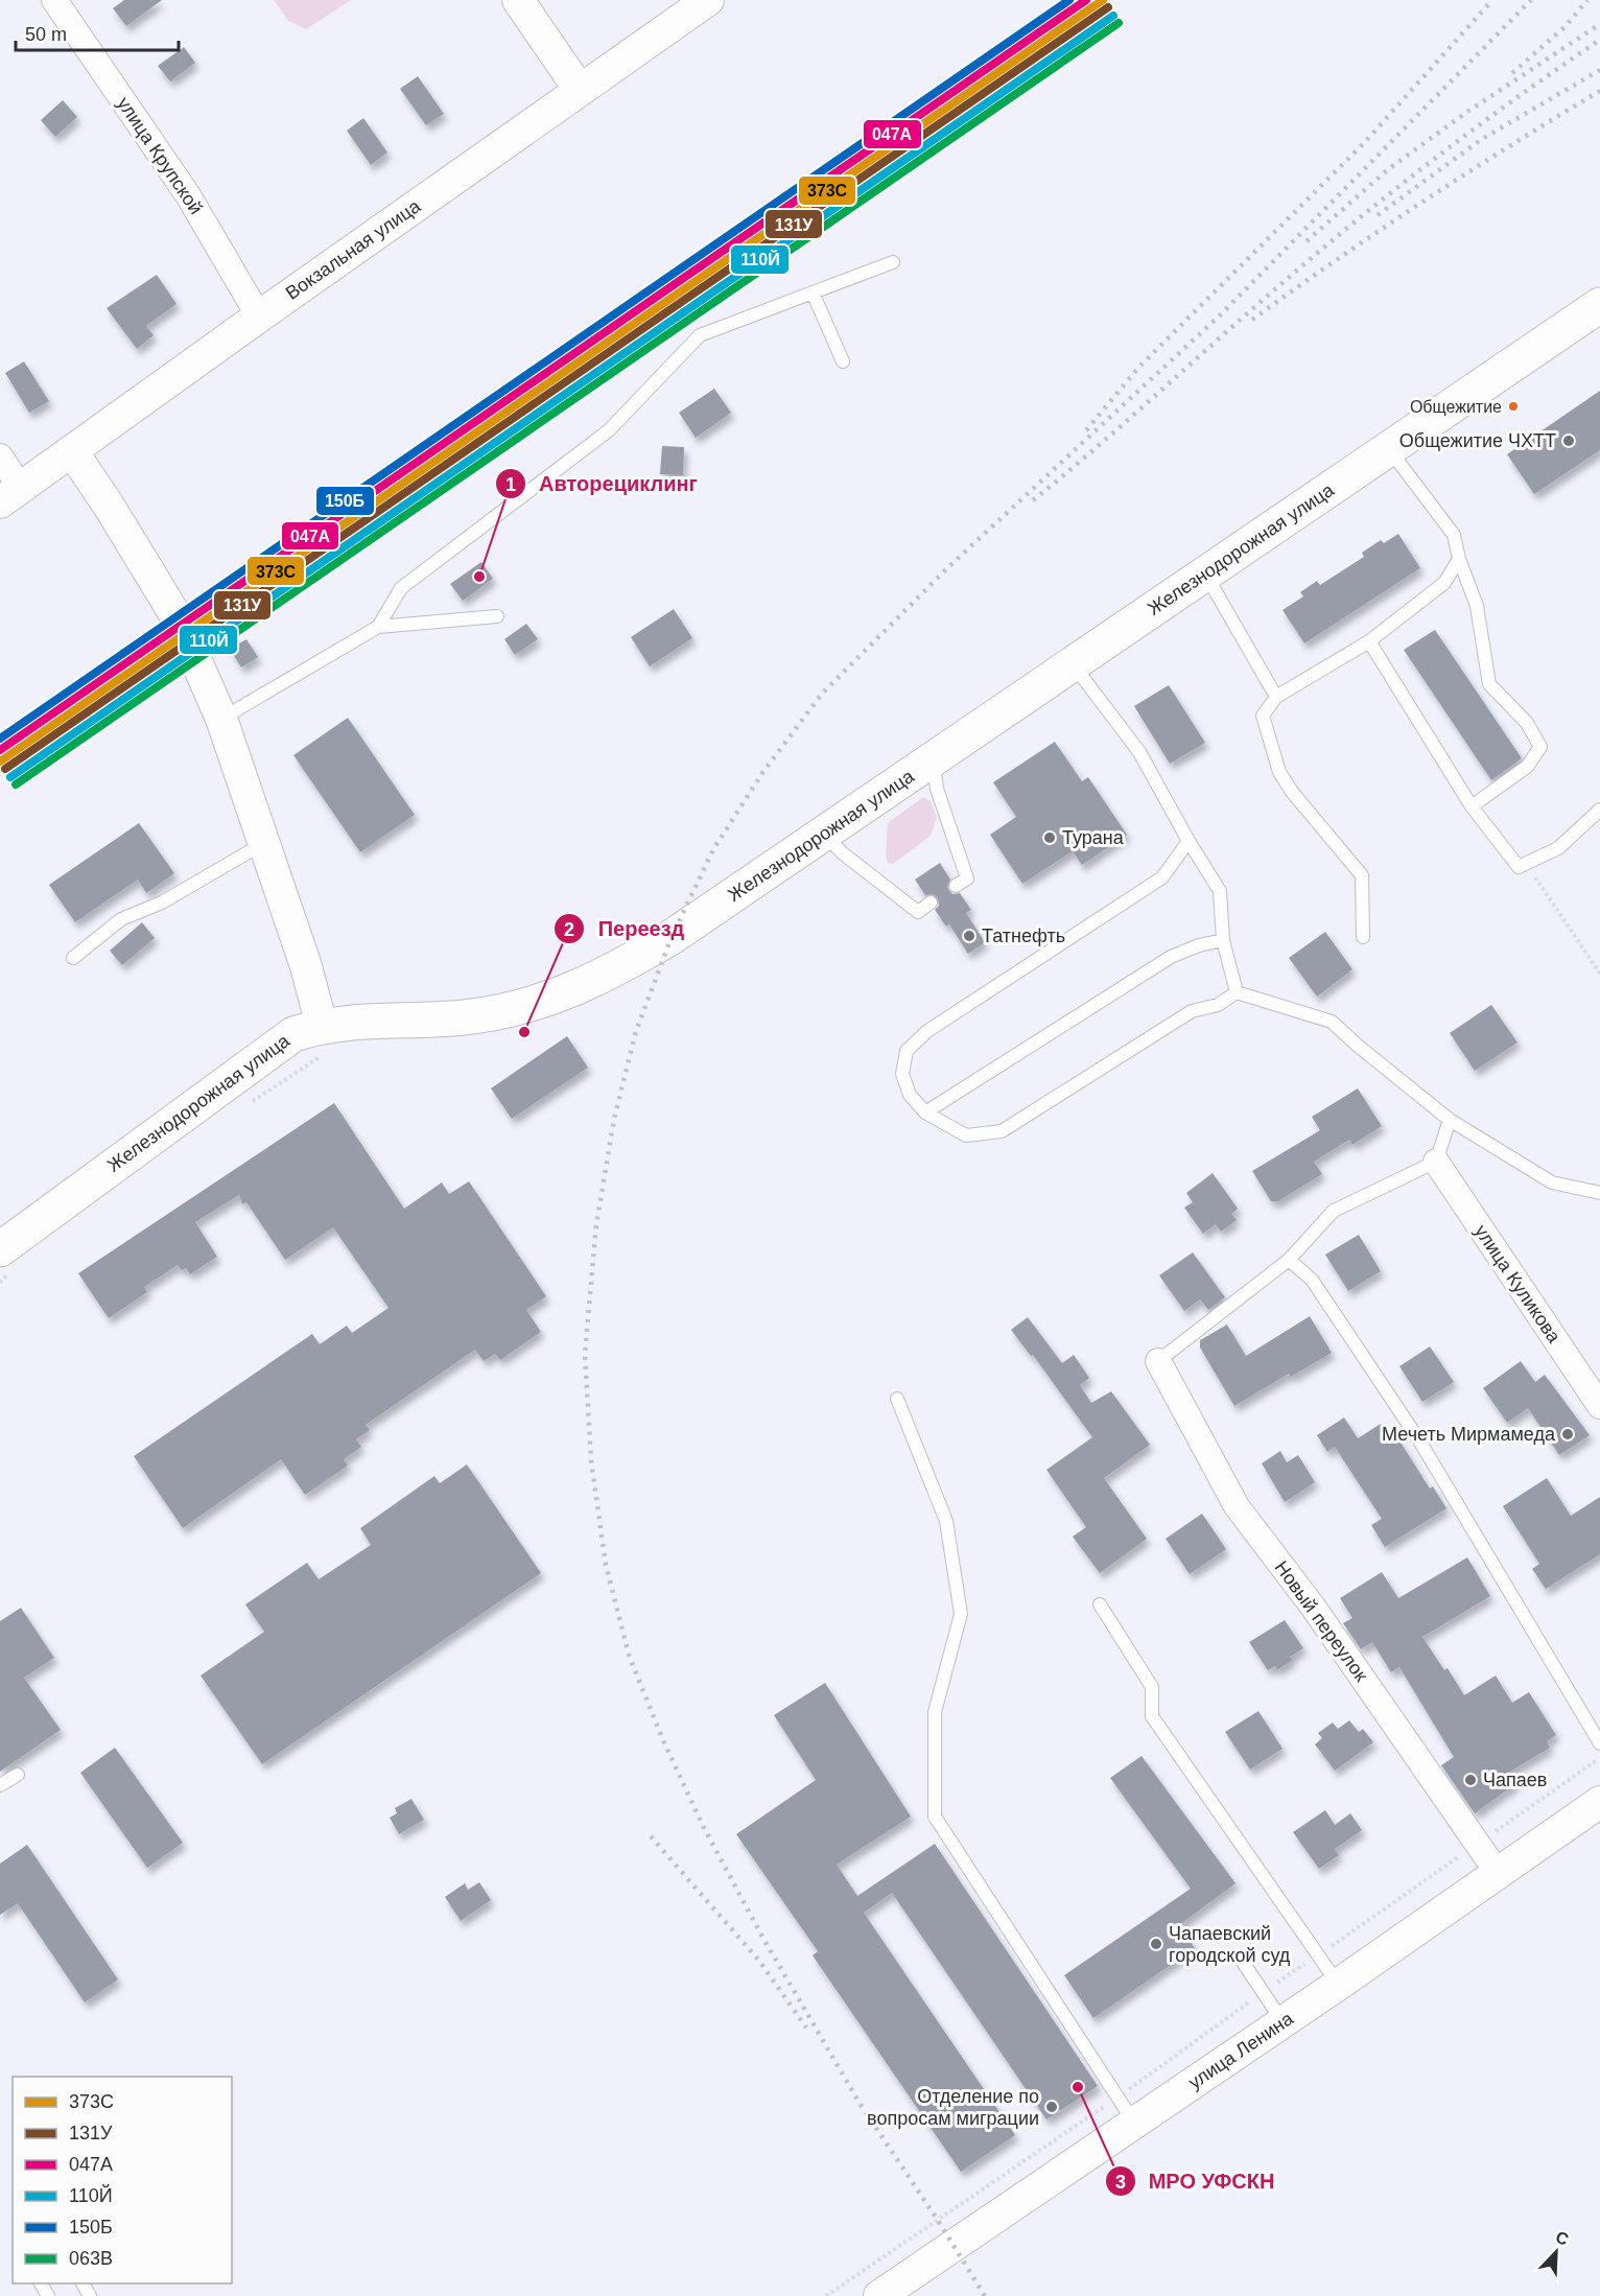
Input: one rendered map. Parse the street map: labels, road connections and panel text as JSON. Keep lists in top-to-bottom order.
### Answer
{
  "streets": {
    "main road": ["Железнодорожная улица"],
    "street": [
      "улица Крупской",
      "Вокзальная улица",
      "улица Куликова",
      "Новый переулок",
      "улица Ленина"
    ]
  },
  "crossings": [
    ["улица Крупской", "Вокзальная улица"],
    ["Новый переулок", "улица Ленина"]
  ],
  "places": [
    "Общежитие",
    "Общежитие ЧХТТ",
    "Авторециклинг",
    "Турана",
    "Татнефть",
    "Переезд",
    "Мечеть Мирмамеда",
    "Чапаев",
    "Чапаевский городской суд",
    "МРО УФСКН",
    "Отделение по вопросам миграции"
  ],
  "lines": [
    "transit line 373C",
    "transit line 047А",
    "transit line 150Б",
    "transit line 131У",
    "transit line 110Й",
    "transit line 063В"
  ],
  "legend": [
    "373C",
    "131У",
    "047А",
    "110Й",
    "150Б",
    "063В"
  ],
  "scale_bar": "50 m",
  "north": "top right"
}
